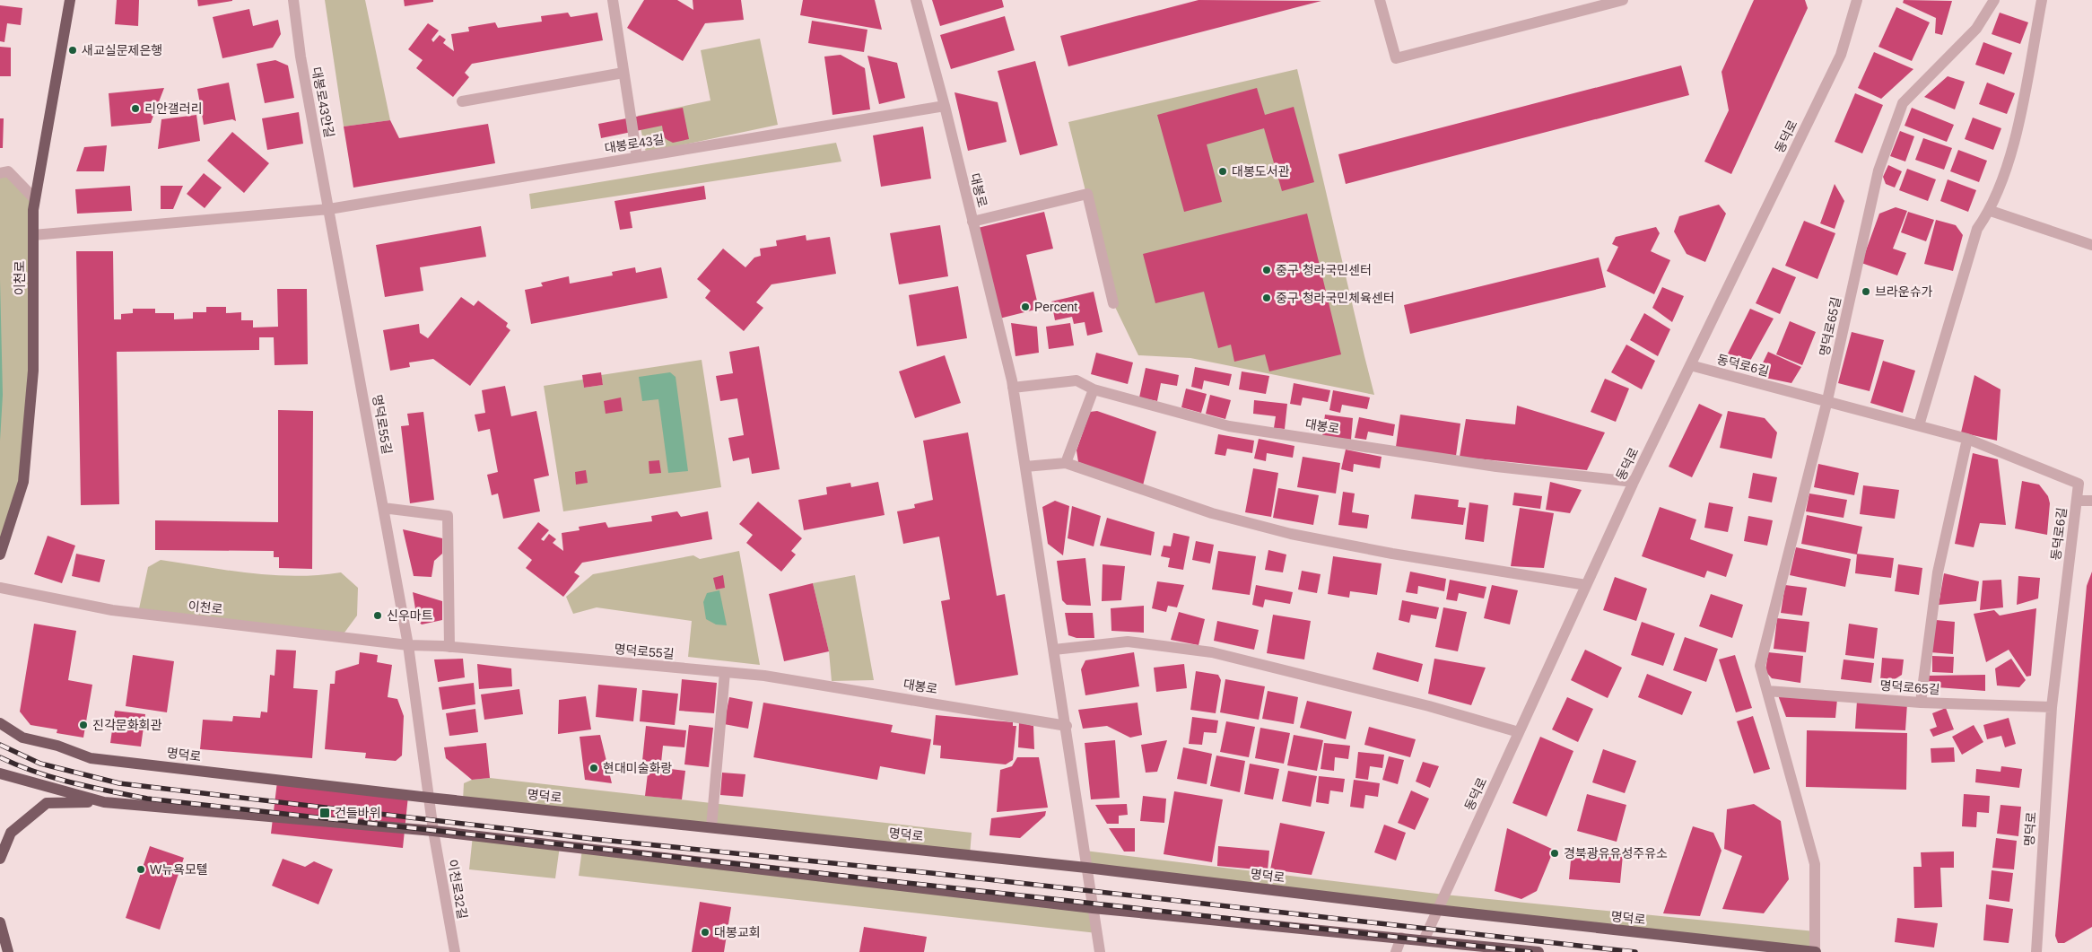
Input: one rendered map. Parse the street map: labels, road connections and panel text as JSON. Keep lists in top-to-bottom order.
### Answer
{
  "streets": {
    "main road": ["이천로", "명덕로"],
    "street": [
      "대봉로43안길",
      "동덕로",
      "대봉로43길",
      "대봉로",
      "명덕로65길",
      "동덕로6길",
      "명덕로55길",
      "이천로32길"
    ]
  },
  "crossings": [
    ["대봉로43안길", "대봉로43길"],
    ["대봉로43안길", "명덕로55길"],
    ["동덕로", "대봉로"],
    ["동덕로", "동덕로6길"],
    ["동덕로", "명덕로"],
    ["대봉로43길", "대봉로"],
    ["대봉로43길", "이천로"],
    ["대봉로43길", "명덕로55길"],
    ["대봉로", "명덕로55길"],
    ["대봉로", "명덕로"],
    ["이천로", "명덕로55길"],
    ["명덕로65길", "동덕로6길"],
    ["명덕로65길", "명덕로"],
    ["동덕로6길", "명덕로"],
    ["명덕로55길", "명덕로"],
    ["명덕로55길", "이천로32길"]
  ],
  "places": {
    "other": [
      "새교실문제은행",
      "리안갤러리",
      "대봉도서관",
      "중구 청라국민센터",
      "브라운슈가",
      "중구 청라국민체육센터",
      "Percent",
      "신우마트",
      "진각문화회관",
      "현대미술화랑",
      "경북광유유성주유소",
      "W뉴욕모텔",
      "대봉교회"
    ],
    "transit": ["건들바위"]
  }
}
